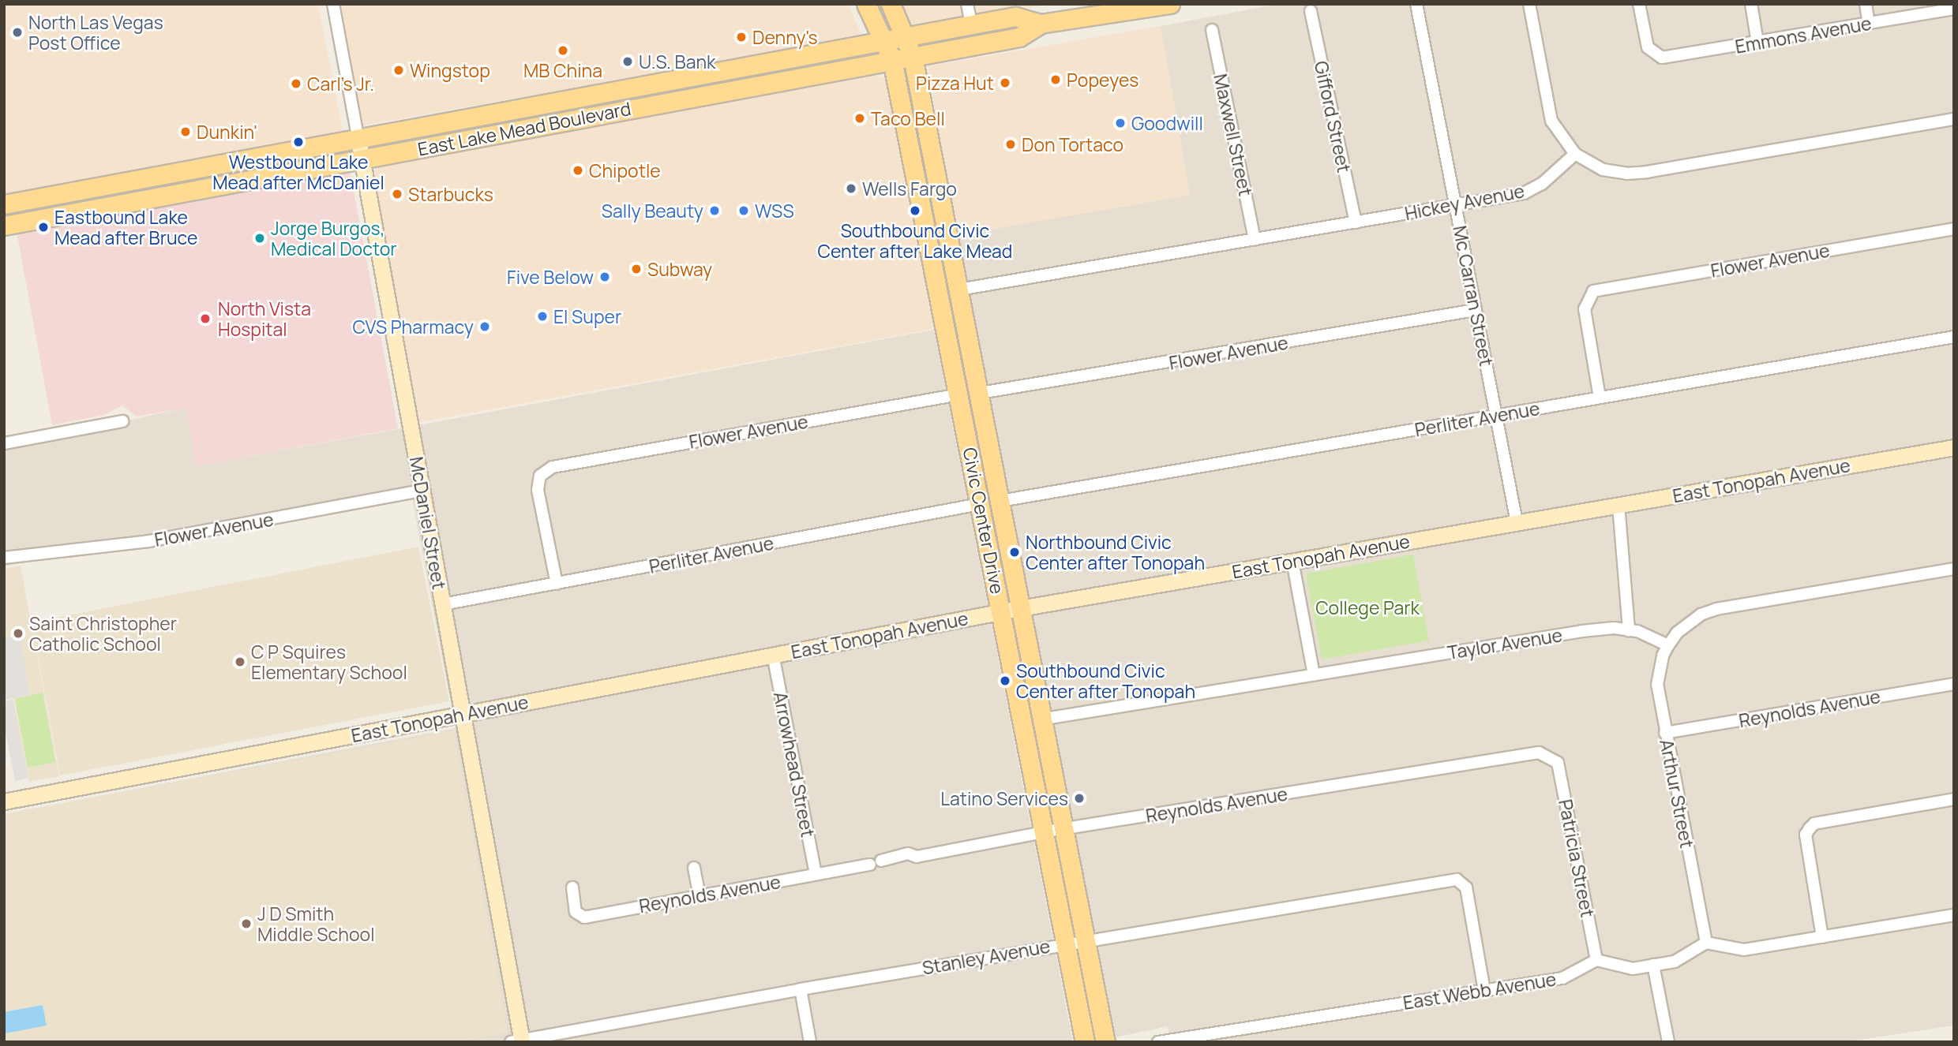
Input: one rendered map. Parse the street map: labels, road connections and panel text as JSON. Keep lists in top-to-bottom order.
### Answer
{
  "streets": {
    "main road": ["East Lake Mead Boulevard", "Civic Center Drive"],
    "street": [
      "Emmons Avenue",
      "Gifford Street",
      "Maxwell Street",
      "Hickey Avenue",
      "Flower Avenue",
      "Mc Carran Street",
      "Perliter Avenue",
      "East Tonopah Avenue",
      "McDaniel Street",
      "Taylor Avenue",
      "Reynolds Avenue",
      "Arrowhead Street",
      "Arthur Street",
      "Patricia Street",
      "Stanley Avenue",
      "East Webb Avenue"
    ]
  },
  "crossings": [
    ["Gifford Street", "Hickey Avenue"],
    ["East Lake Mead Boulevard", "Civic Center Drive"],
    ["East Lake Mead Boulevard", "McDaniel Street"],
    ["Maxwell Street", "Hickey Avenue"],
    ["Hickey Avenue", "Mc Carran Street"],
    ["Hickey Avenue", "Civic Center Drive"],
    ["Flower Avenue", "Mc Carran Street"],
    ["Flower Avenue", "Perliter Avenue"],
    ["Flower Avenue", "Civic Center Drive"],
    ["Flower Avenue", "McDaniel Street"],
    ["Mc Carran Street", "Perliter Avenue"],
    ["Mc Carran Street", "East Tonopah Avenue"],
    ["Perliter Avenue", "Civic Center Drive"],
    ["Perliter Avenue", "McDaniel Street"],
    ["East Tonopah Avenue", "Civic Center Drive"],
    ["East Tonopah Avenue", "McDaniel Street"],
    ["East Tonopah Avenue", "Arrowhead Street"],
    ["Civic Center Drive", "Taylor Avenue"],
    ["Civic Center Drive", "Reynolds Avenue"],
    ["Civic Center Drive", "Stanley Avenue"],
    ["McDaniel Street", "Stanley Avenue"],
    ["Taylor Avenue", "Arthur Street"],
    ["Reynolds Avenue", "Arrowhead Street"],
    ["Reynolds Avenue", "Arthur Street"],
    ["Reynolds Avenue", "Patricia Street"],
    ["Patricia Street", "East Webb Avenue"],
    ["Stanley Avenue", "East Webb Avenue"]
  ],
  "parks": ["College Park"],
  "places": [
    "North Las Vegas Post Office",
    "Denny's",
    "MB China",
    "U.S. Bank",
    "Wingstop",
    "Popeyes",
    "Pizza Hut",
    "Carl's Jr.",
    "Taco Bell",
    "Goodwill",
    "Dunkin'",
    "Westbound Lake Mead after McDaniel",
    "Don Tortaco",
    "Chipotle",
    "Wells Fargo",
    "Starbucks",
    "Sally Beauty",
    "WSS",
    "Southbound Civic Center after Lake Mead",
    "Eastbound Lake Mead after Bruce",
    "Jorge Burgos, Medical Doctor",
    "Subway",
    "Five Below",
    "El Super",
    "North Vista Hospital",
    "CVS Pharmacy",
    "Northbound Civic Center after Tonopah",
    "Saint Christopher Catholic School",
    "C P Squires Elementary School",
    "Southbound Civic Center after Tonopah",
    "Latino Services",
    "J D Smith Middle School"
  ]
}
